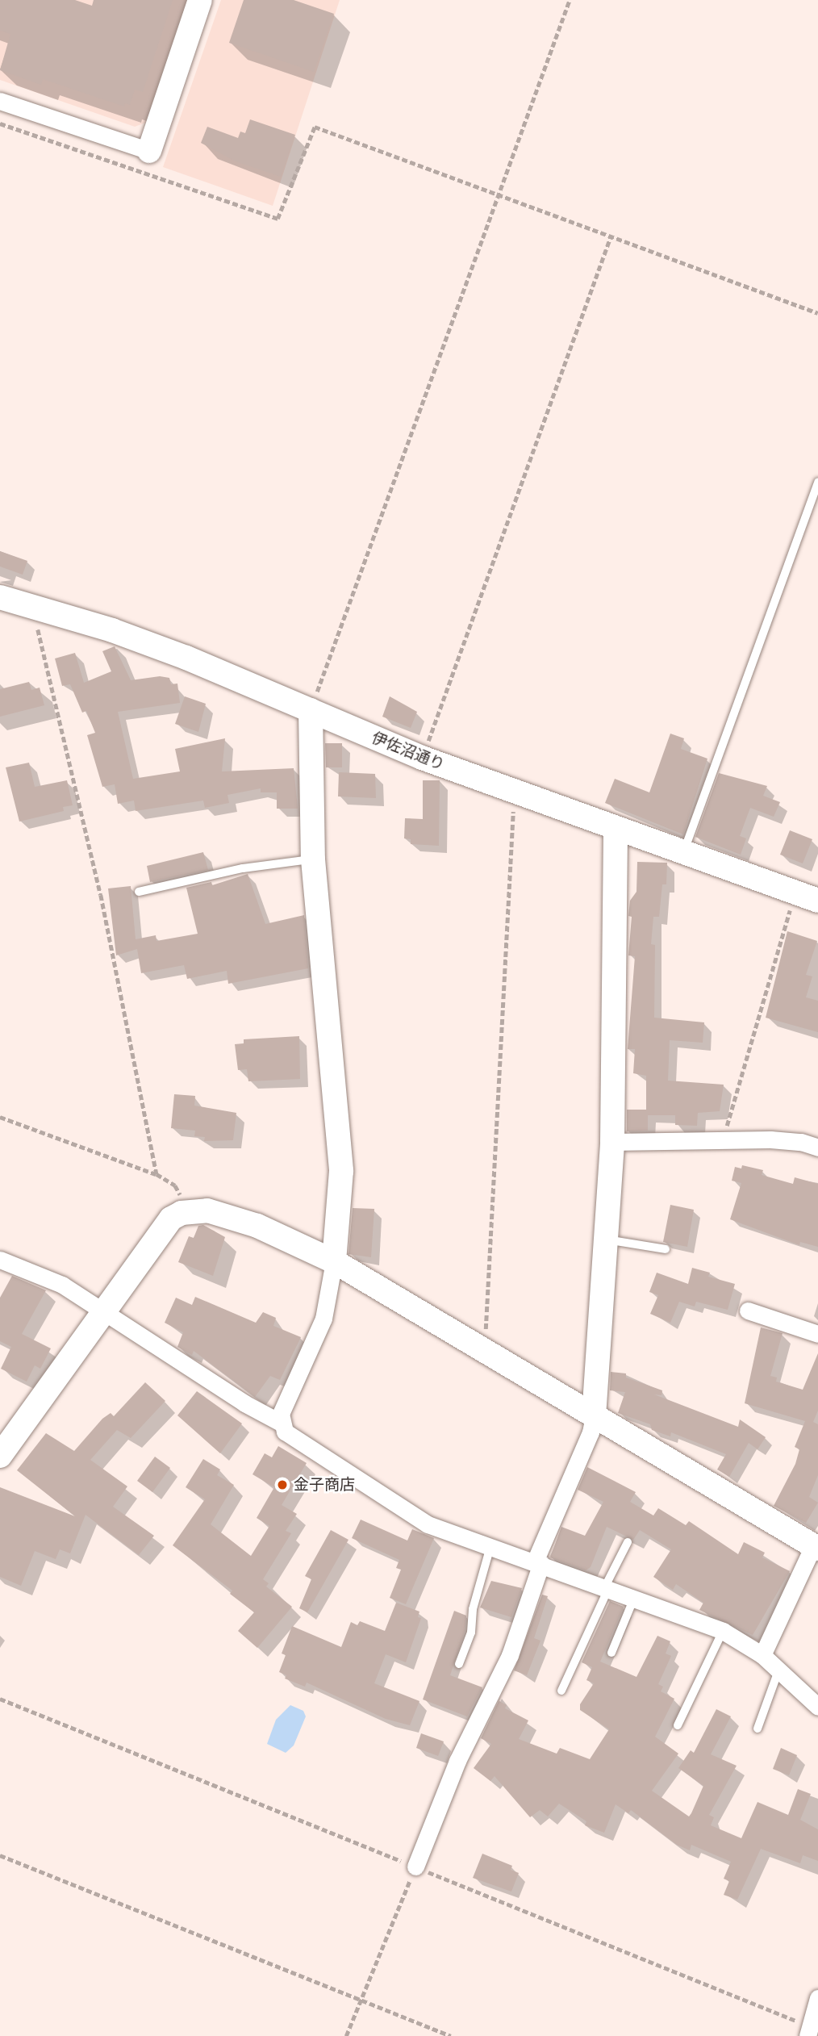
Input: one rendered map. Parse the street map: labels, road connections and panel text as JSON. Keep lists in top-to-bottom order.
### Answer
{
  "streets": {
    "street": ["伊佐沼通り"]
  },
  "places": ["金子商店"]
}
